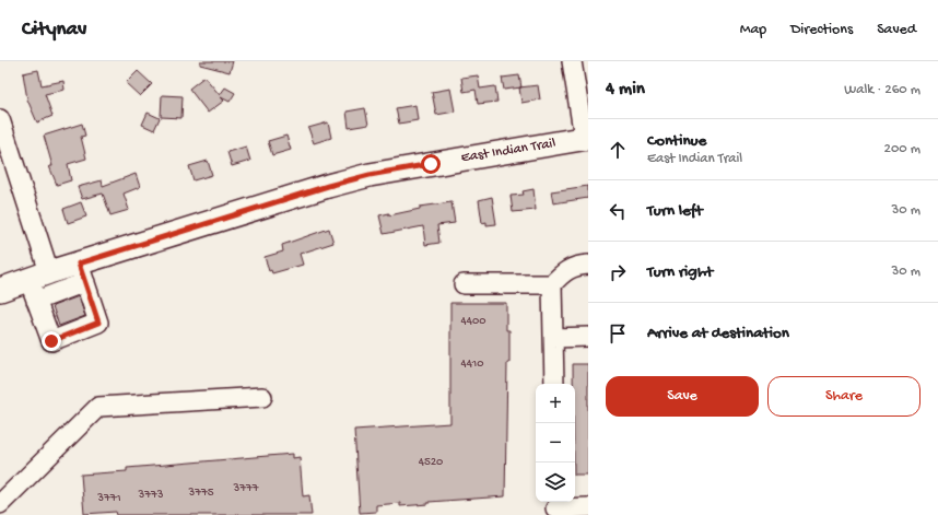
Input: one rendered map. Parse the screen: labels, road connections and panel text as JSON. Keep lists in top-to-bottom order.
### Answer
{
  "streets": {
    "main road": ["East Indian Trail"]
  },
  "house_numbers": [
    "4400",
    "4410",
    "4520",
    "3777",
    "3775",
    "3773",
    "3771"
  ],
  "page": {
    "header": "Citynav",
    "nav": ["Map", "Directions", "Saved"],
    "heading": ["4 min", "Walk · 260 m"],
    "list": [
      ["Continue", "East Indian Trail", "200 m"],
      ["Turn left", "30 m"],
      ["Turn right", "30 m"],
      "Arrive at destination"
    ],
    "buttons": ["Save", "Share"],
    "map_buttons": ["+", "−"]
  }
}
